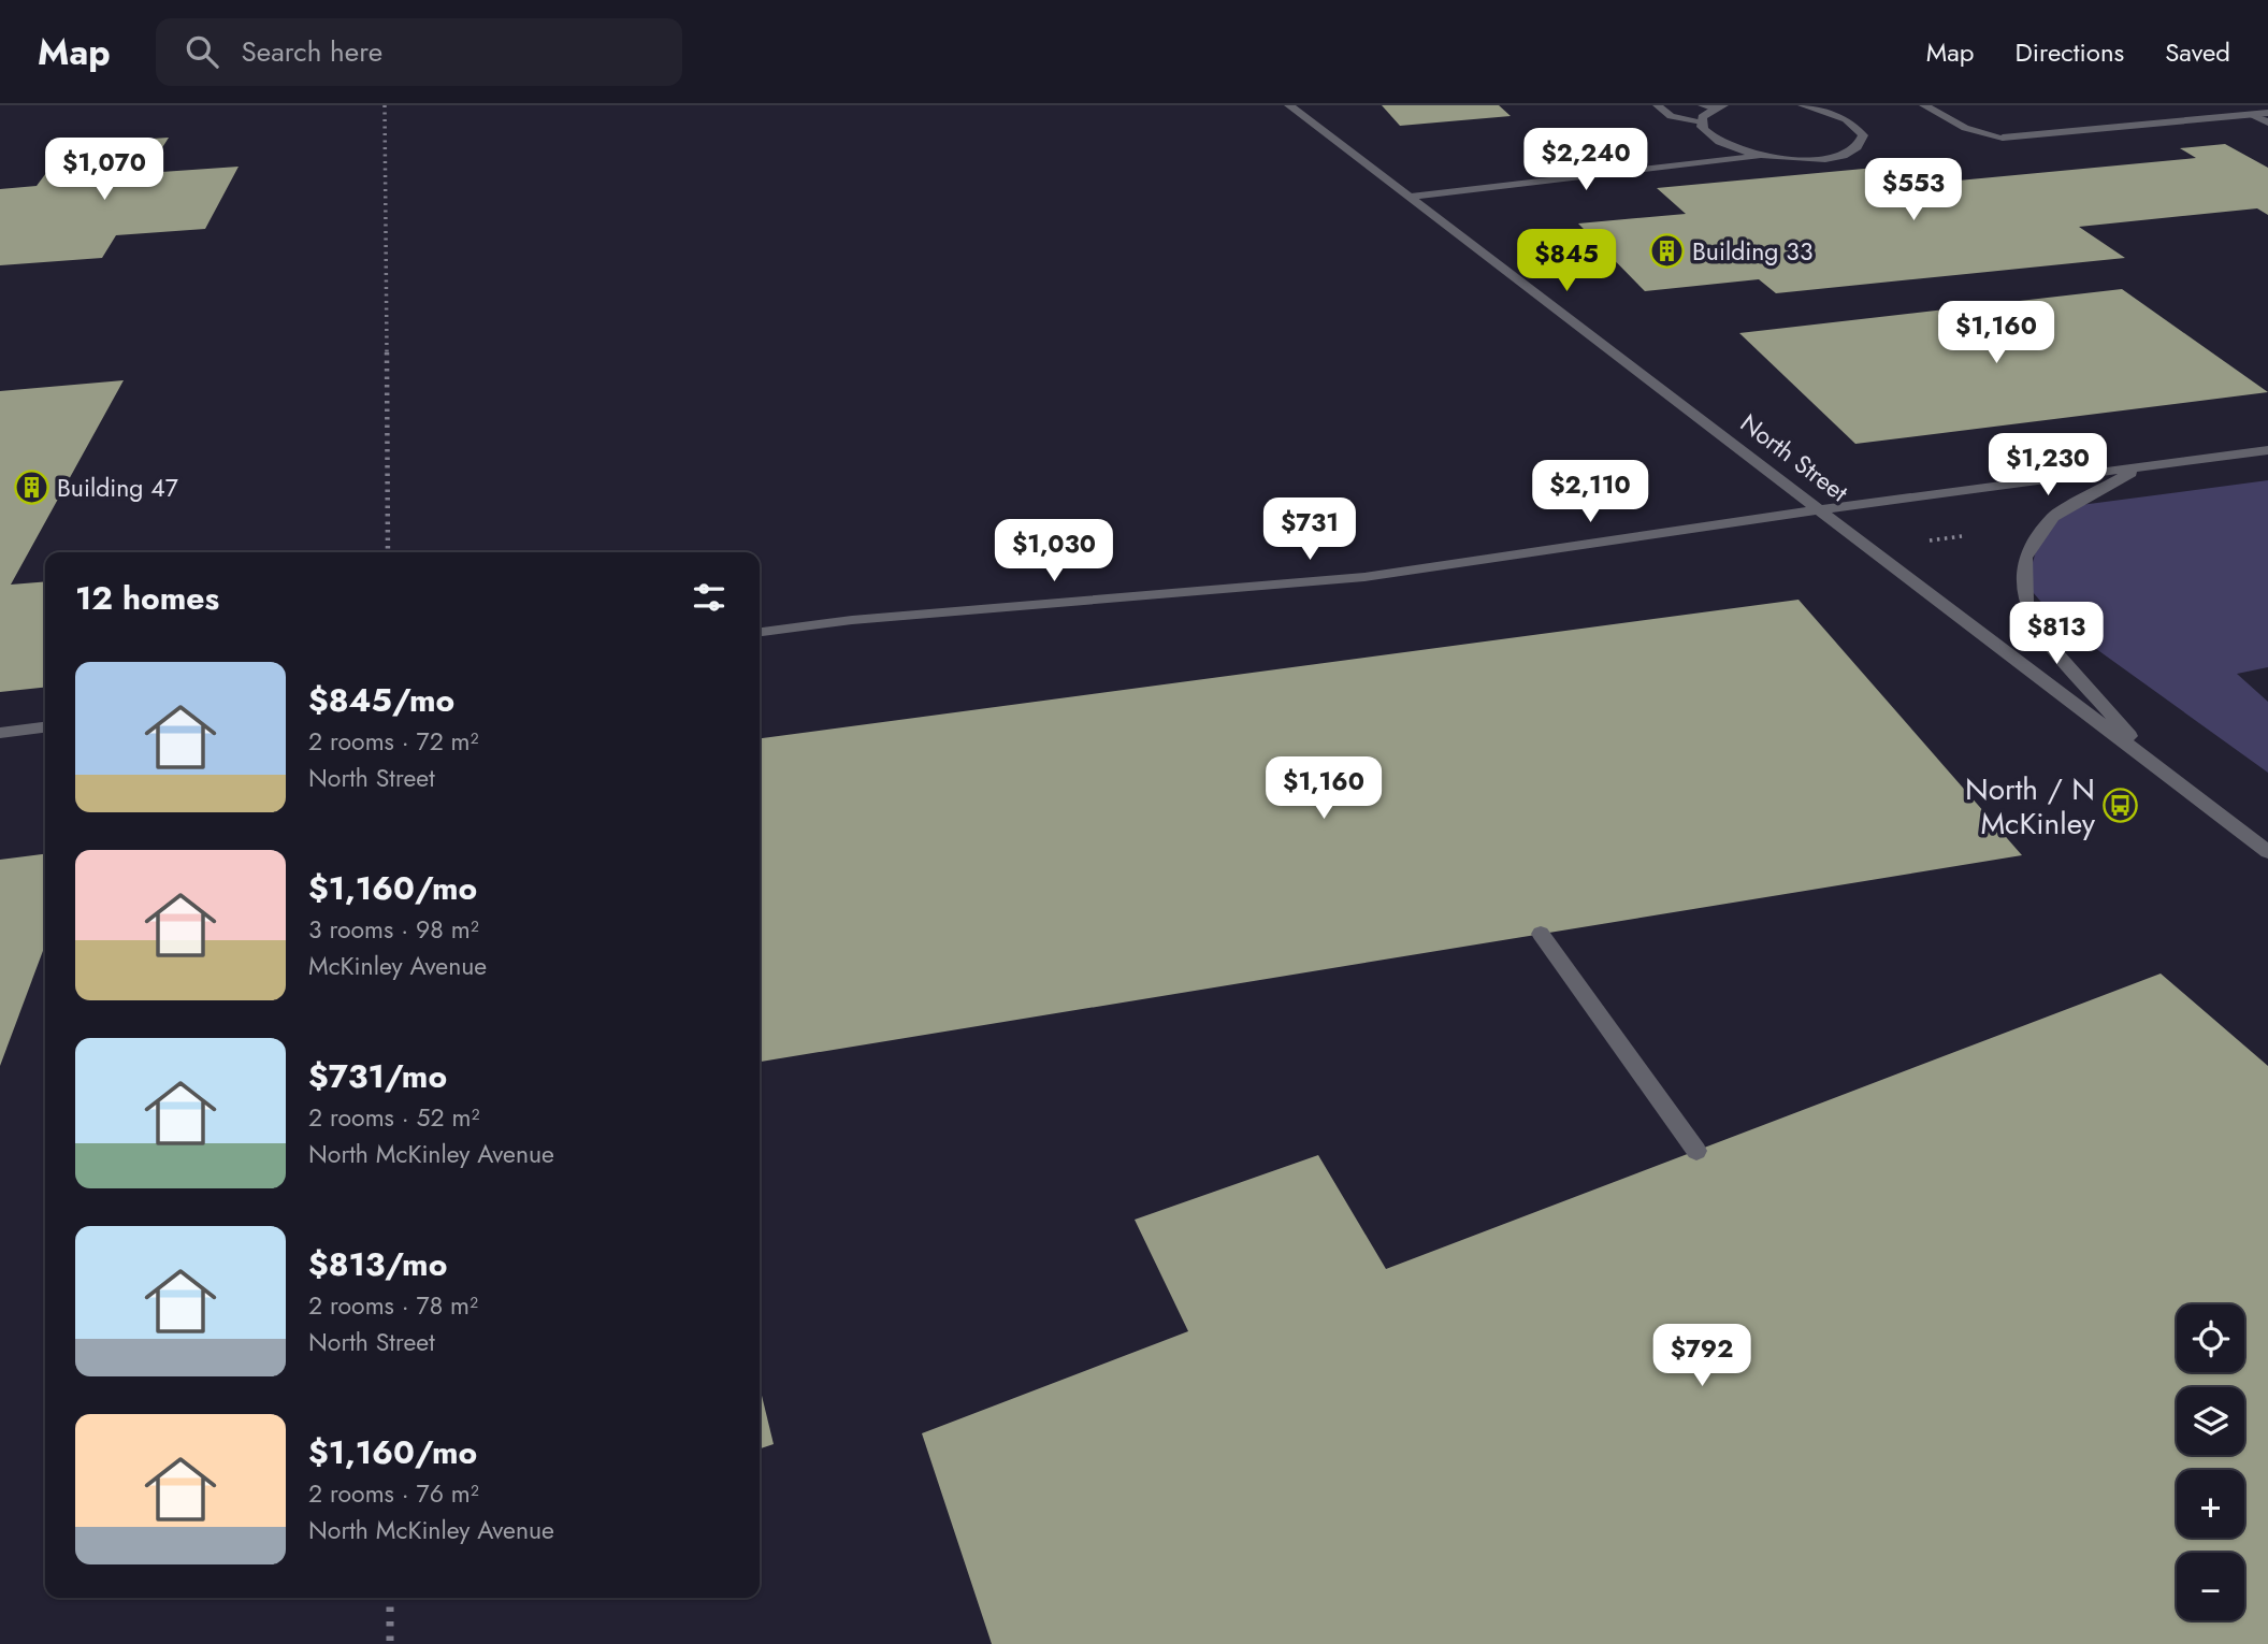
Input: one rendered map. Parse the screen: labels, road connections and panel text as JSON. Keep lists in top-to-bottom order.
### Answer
{
  "streets": {
    "street": ["North Street"]
  },
  "places": {
    "building": ["Building 33", "Building 47"],
    "bus stop": ["North / N McKinley"]
  },
  "page": {
    "header": "Map",
    "search": "Search here",
    "nav": ["Map", "Directions", "Saved"],
    "price": [
      "$2,240",
      "$1,070",
      "$553",
      "$845",
      "$1,160",
      "$1,230",
      "$2,110",
      "$731",
      "$1,030",
      "$813",
      "$1,160",
      "$792"
    ],
    "heading": "12 homes",
    "list": [
      {
        "name": "$845/mo",
        "note": "2 rooms · 72 m² · North Street"
      },
      {
        "name": "$1,160/mo",
        "note": "3 rooms · 98 m² · McKinley Avenue"
      },
      {
        "name": "$731/mo",
        "note": "2 rooms · 52 m² · North McKinley Avenue"
      },
      {
        "name": "$813/mo",
        "note": "2 rooms · 78 m² · North Street"
      },
      {
        "name": "$1,160/mo",
        "note": "2 rooms · 76 m² · North McKinley Avenue"
      }
    ],
    "map_buttons": ["+", "−"]
  }
}
